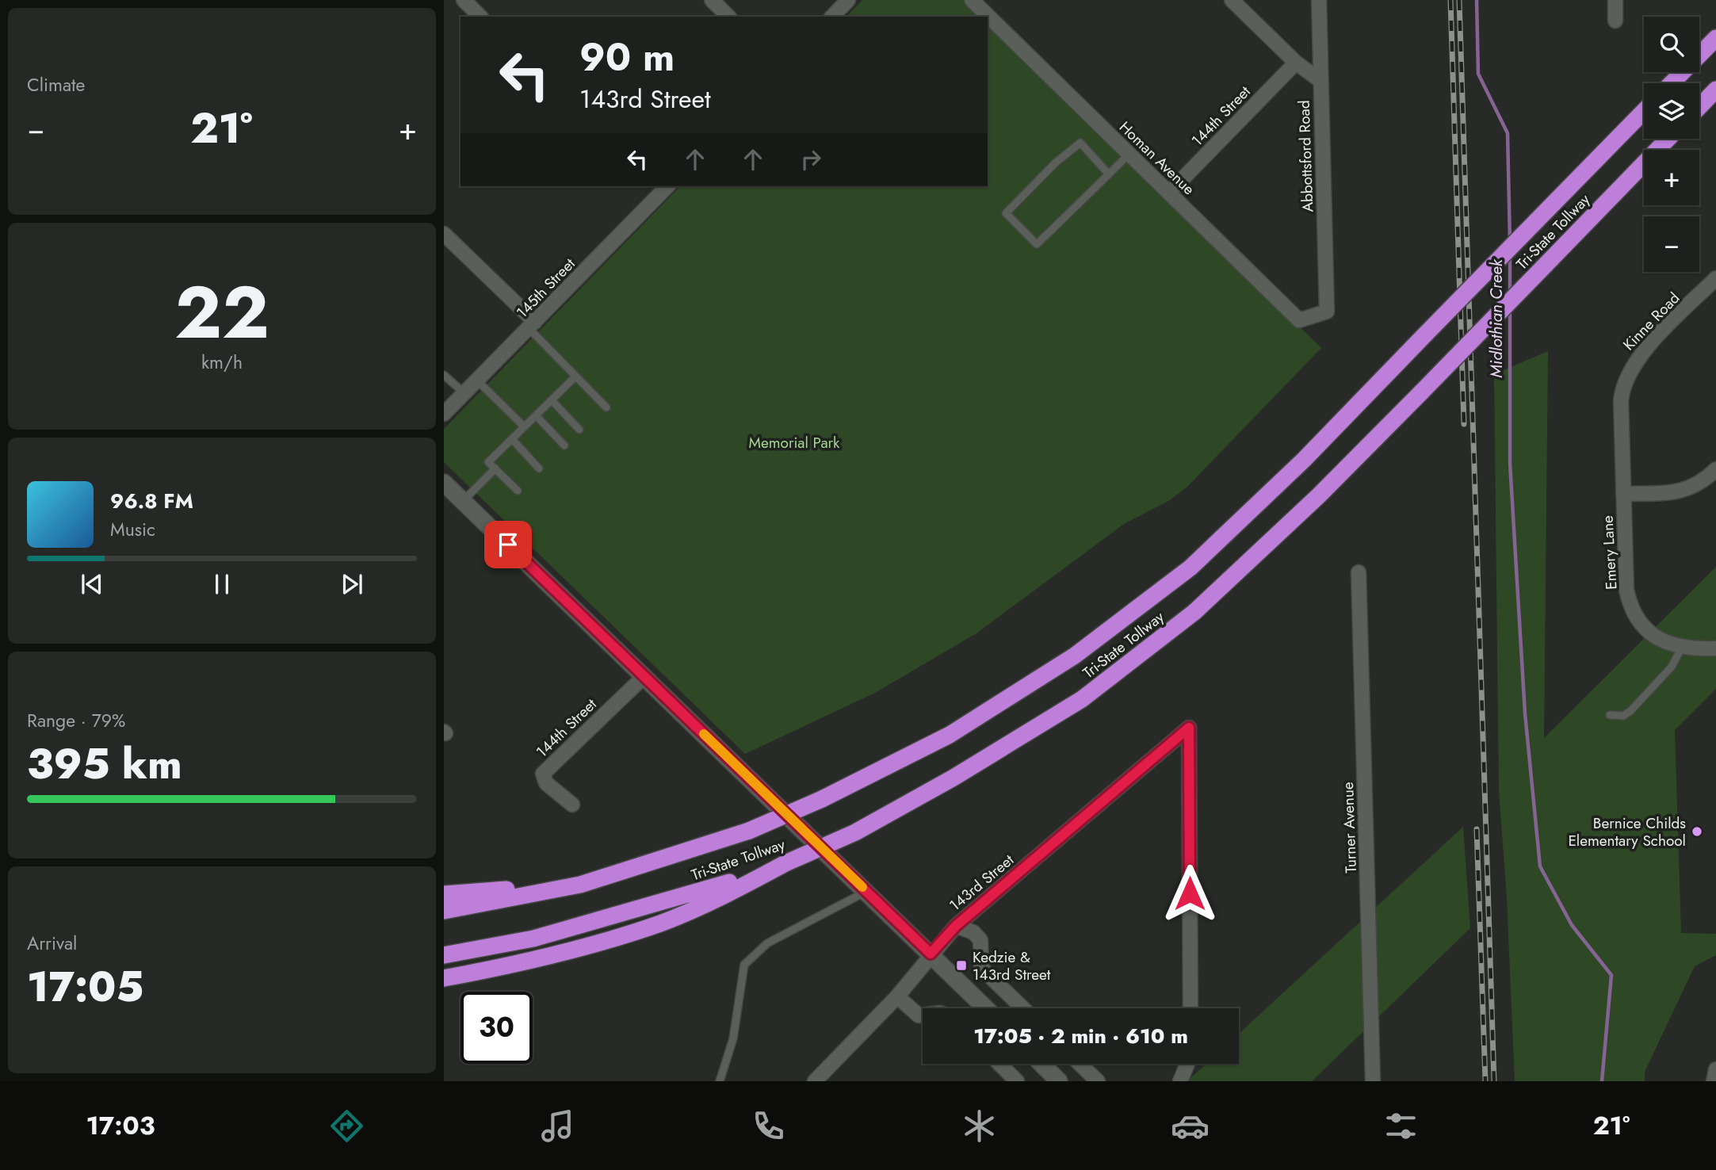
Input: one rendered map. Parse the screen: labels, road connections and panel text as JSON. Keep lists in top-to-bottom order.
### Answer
{
  "streets": {
    "highway": ["Tri-State Tollway"],
    "street": [
      "144th Street",
      "Abbottsford Road",
      "Homan Avenue",
      "145th Street",
      "Kinne Road",
      "Emery Lane",
      "Turner Avenue",
      "143rd Street"
    ]
  },
  "crossings": [
    ["144th Street", "Homan Avenue"],
    ["Abbottsford Road", "Homan Avenue"],
    ["Kinne Road", "Emery Lane"]
  ],
  "water": ["Midlothian Creek"],
  "parks": ["Memorial Park"],
  "places": {
    "other": ["Bernice Childs Elementary School"],
    "transit": ["Kedzie & 143rd Street"]
  },
  "page": {
    "tile": [
      "Climate",
      ["22", "km/h"],
      ["Range · 79%", "395 km"],
      ["Arrival", "17:05"]
    ],
    "map_buttons": ["+", "−"],
    "turn": ["90 m", "143rd Street"],
    "heat": ["−", "21°", "+"],
    "song": ["96.8 FM", "Music"],
    "limit": "30",
    "trip": "17:05 · 2 min · 610 m",
    "tabs": ["17:03", "21°"]
  }
}
